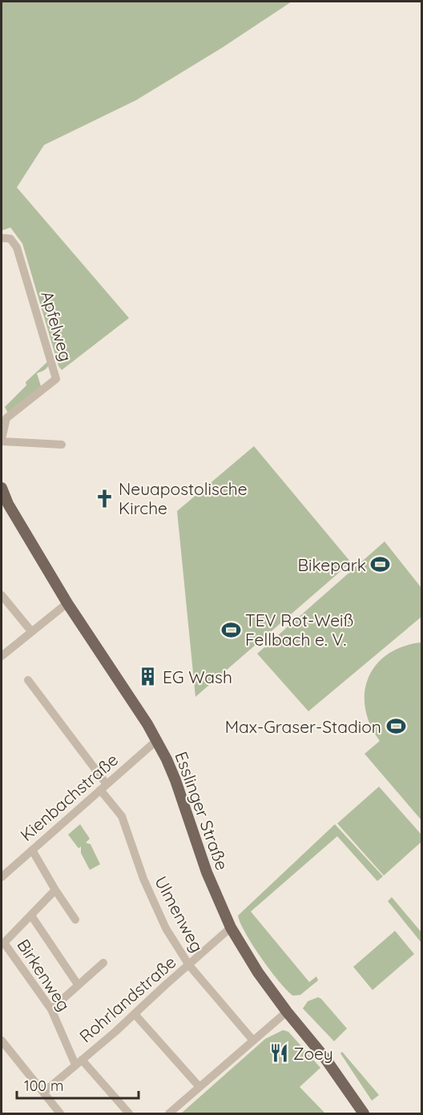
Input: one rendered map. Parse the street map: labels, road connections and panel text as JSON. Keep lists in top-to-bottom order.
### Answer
{
  "streets": {
    "main road": ["Esslinger Straße"],
    "street": [
      "Apfelweg",
      "Kienbachstraße",
      "Ulmenweg",
      "Birkenweg",
      "Rohrlandstraße"
    ]
  },
  "crossings": [
    ["Kienbachstraße", "Esslinger Straße"],
    ["Kienbachstraße", "Ulmenweg"],
    ["Esslinger Straße", "Rohrlandstraße"],
    ["Ulmenweg", "Rohrlandstraße"],
    ["Birkenweg", "Rohrlandstraße"]
  ],
  "places": {
    "church": ["Neuapostolische Kirche"],
    "sports": ["Bikepark", "TEV Rot-Weiß Fellbach e. V.", "Max-Graser-Stadion"],
    "building": ["EG Wash"],
    "restaurant": ["Zoey"]
  },
  "scale_bar": "100 m"
}
